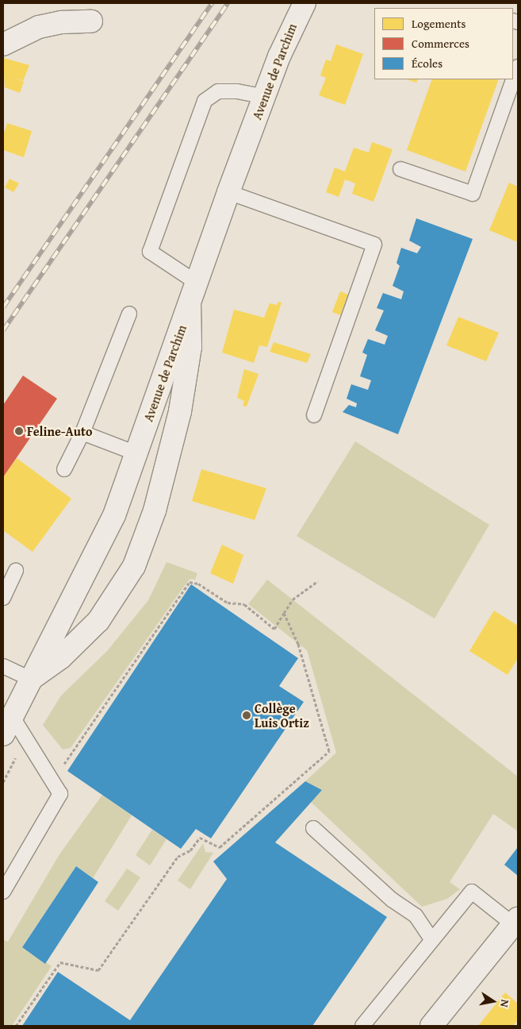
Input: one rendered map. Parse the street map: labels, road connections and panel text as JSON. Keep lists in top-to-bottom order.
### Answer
{
  "streets": {
    "street": ["Avenue de Parchim"]
  },
  "places": ["Feline-Auto", "Collège Luis Ortiz"],
  "legend": ["Logements", "Commerces", "Écoles"],
  "north": "right"
}
